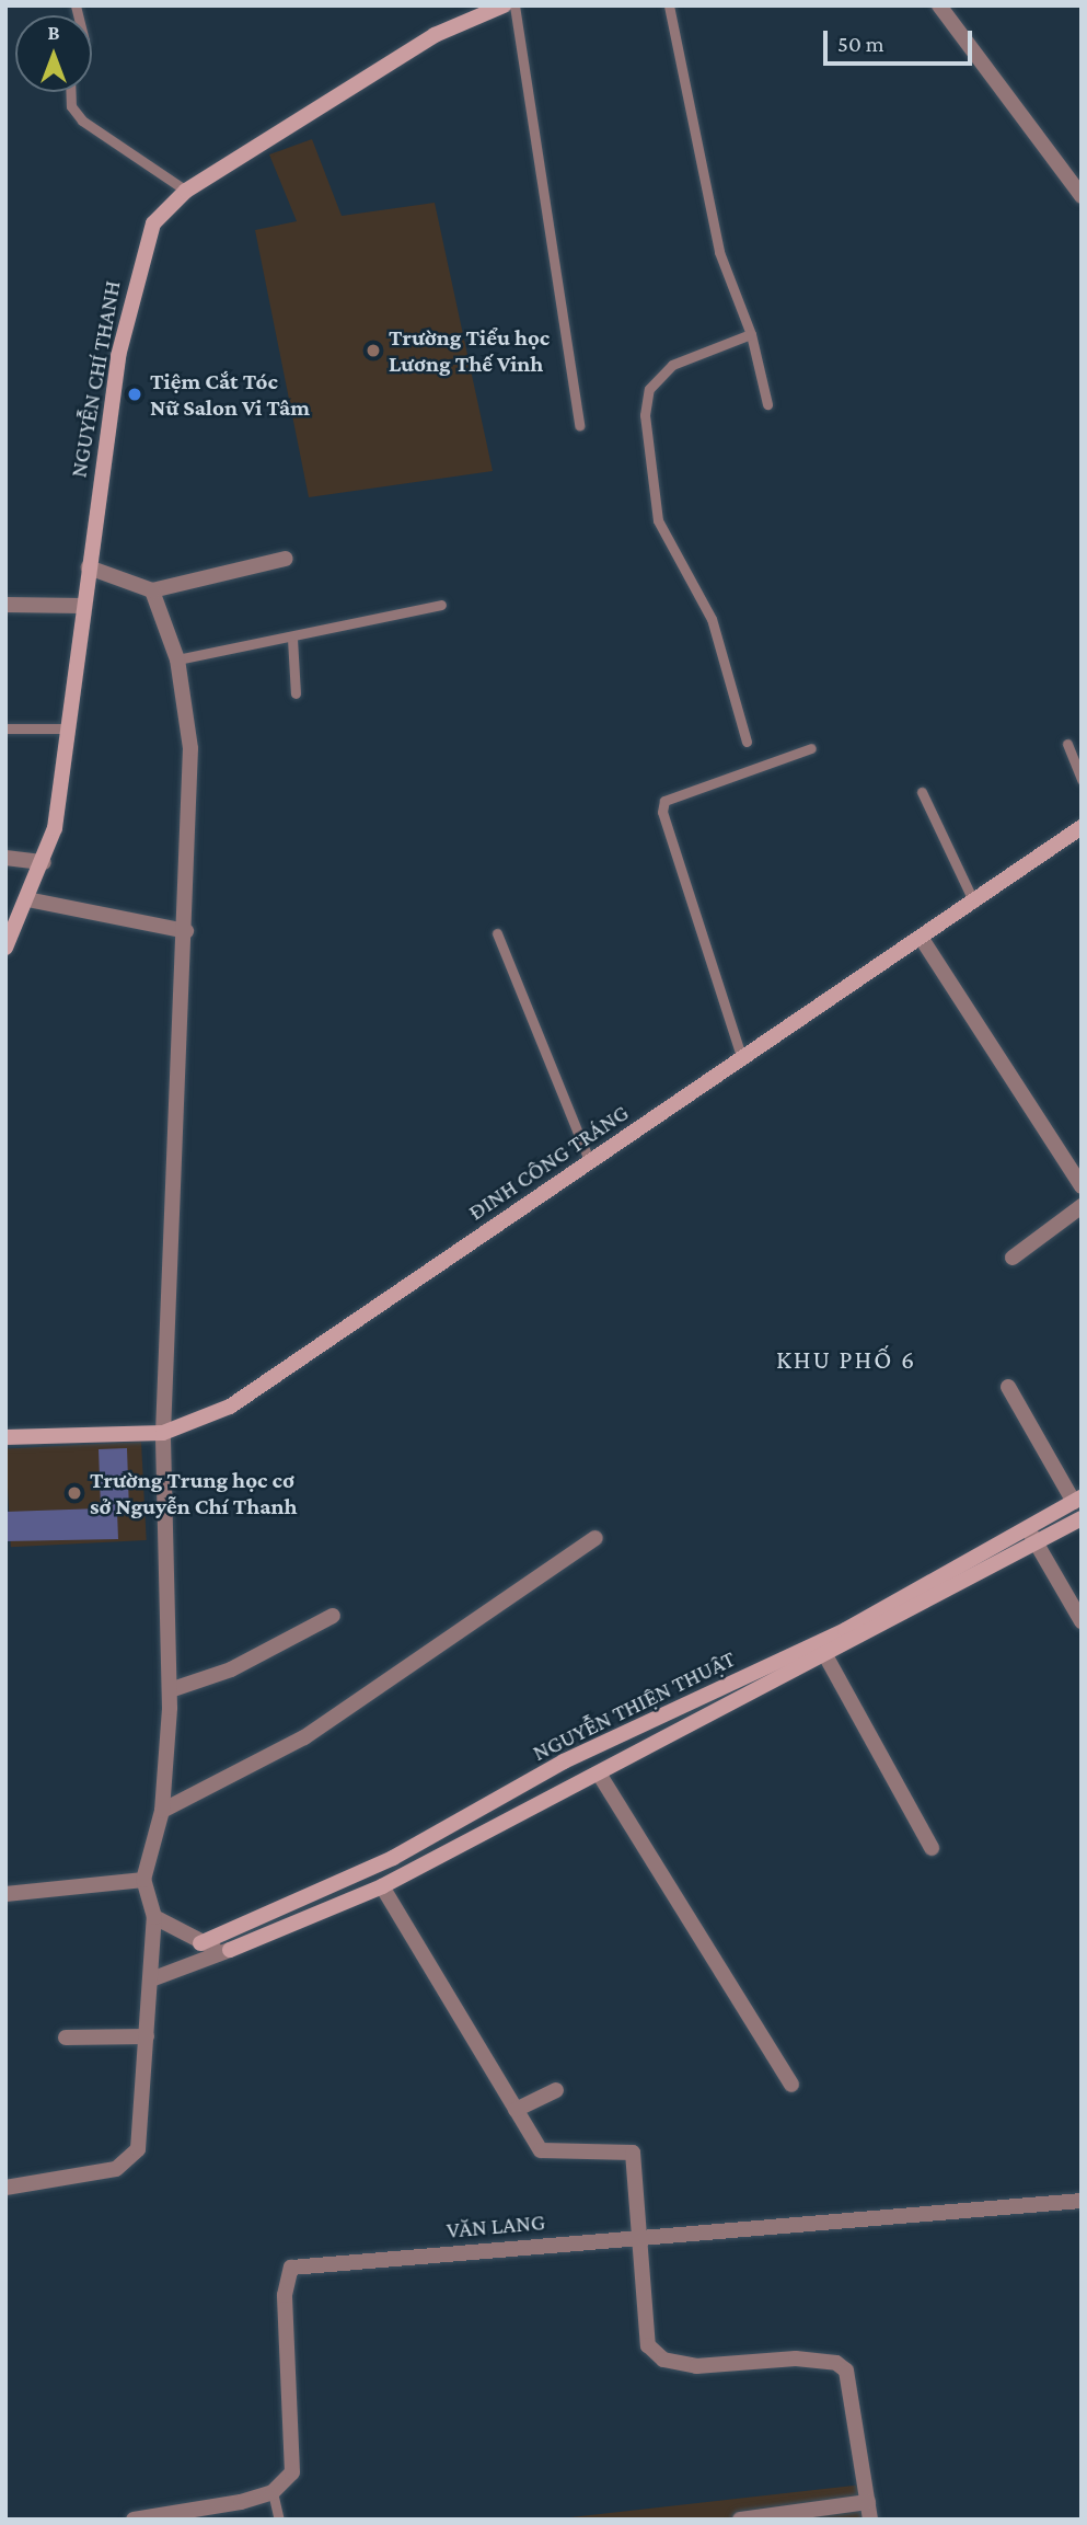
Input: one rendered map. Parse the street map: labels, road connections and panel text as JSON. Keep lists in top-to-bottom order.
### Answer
{
  "streets": {
    "street": [
      "NGUYỄN CHÍ THANH",
      "ĐINH CÔNG TRÁNG",
      "NGUYỄN THIỆN THUẬT",
      "VĂN LANG"
    ]
  },
  "districts": ["KHU PHỐ 6"],
  "places": ["Trường Tiểu học Lương Thế Vinh", "Tiệm Cắt Tóc Nữ Salon Vi Tâm", "Trường Trung học cơ sở Nguyễn Chí Thanh"],
  "scale_bar": "50 m",
  "north": "top"
}
